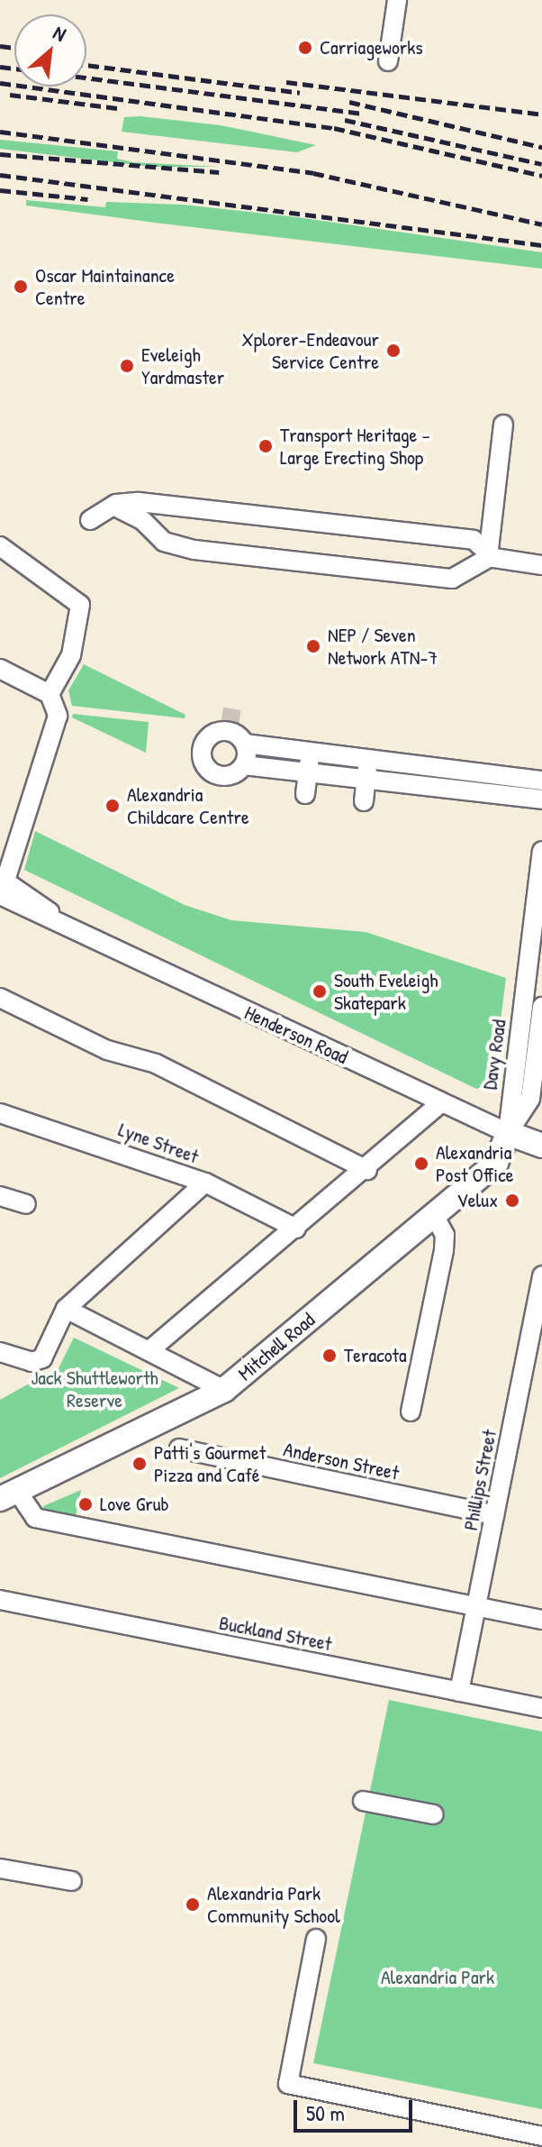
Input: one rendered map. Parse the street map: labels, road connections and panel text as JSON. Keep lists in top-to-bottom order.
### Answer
{
  "streets": {
    "main road": ["Henderson Road", "Mitchell Road"],
    "street": [
      "Davy Road",
      "Lyne Street",
      "Anderson Street",
      "Phillips Street",
      "Buckland Street"
    ]
  },
  "crossings": [
    ["Henderson Road", "Davy Road"],
    ["Henderson Road", "Mitchell Road"],
    ["Davy Road", "Mitchell Road"],
    ["Anderson Street", "Phillips Street"],
    ["Phillips Street", "Buckland Street"]
  ],
  "parks": ["Jack Shuttleworth Reserve", "Alexandria Park"],
  "places": [
    "Carriageworks",
    "Oscar Maintainance Centre",
    "Xplorer-Endeavour Service Centre",
    "Eveleigh Yardmaster",
    "Transport Heritage – Large Erecting Shop",
    "NEP / Seven Network ATN-7",
    "Alexandria Childcare Centre",
    "South Eveleigh Skatepark",
    "Alexandria Post Office",
    "Velux",
    "Teracota",
    "Patti's Gourmet Pizza and Café",
    "Love Grub",
    "Alexandria Park Community School"
  ],
  "scale_bar": "50 m",
  "north": "top right"
}
